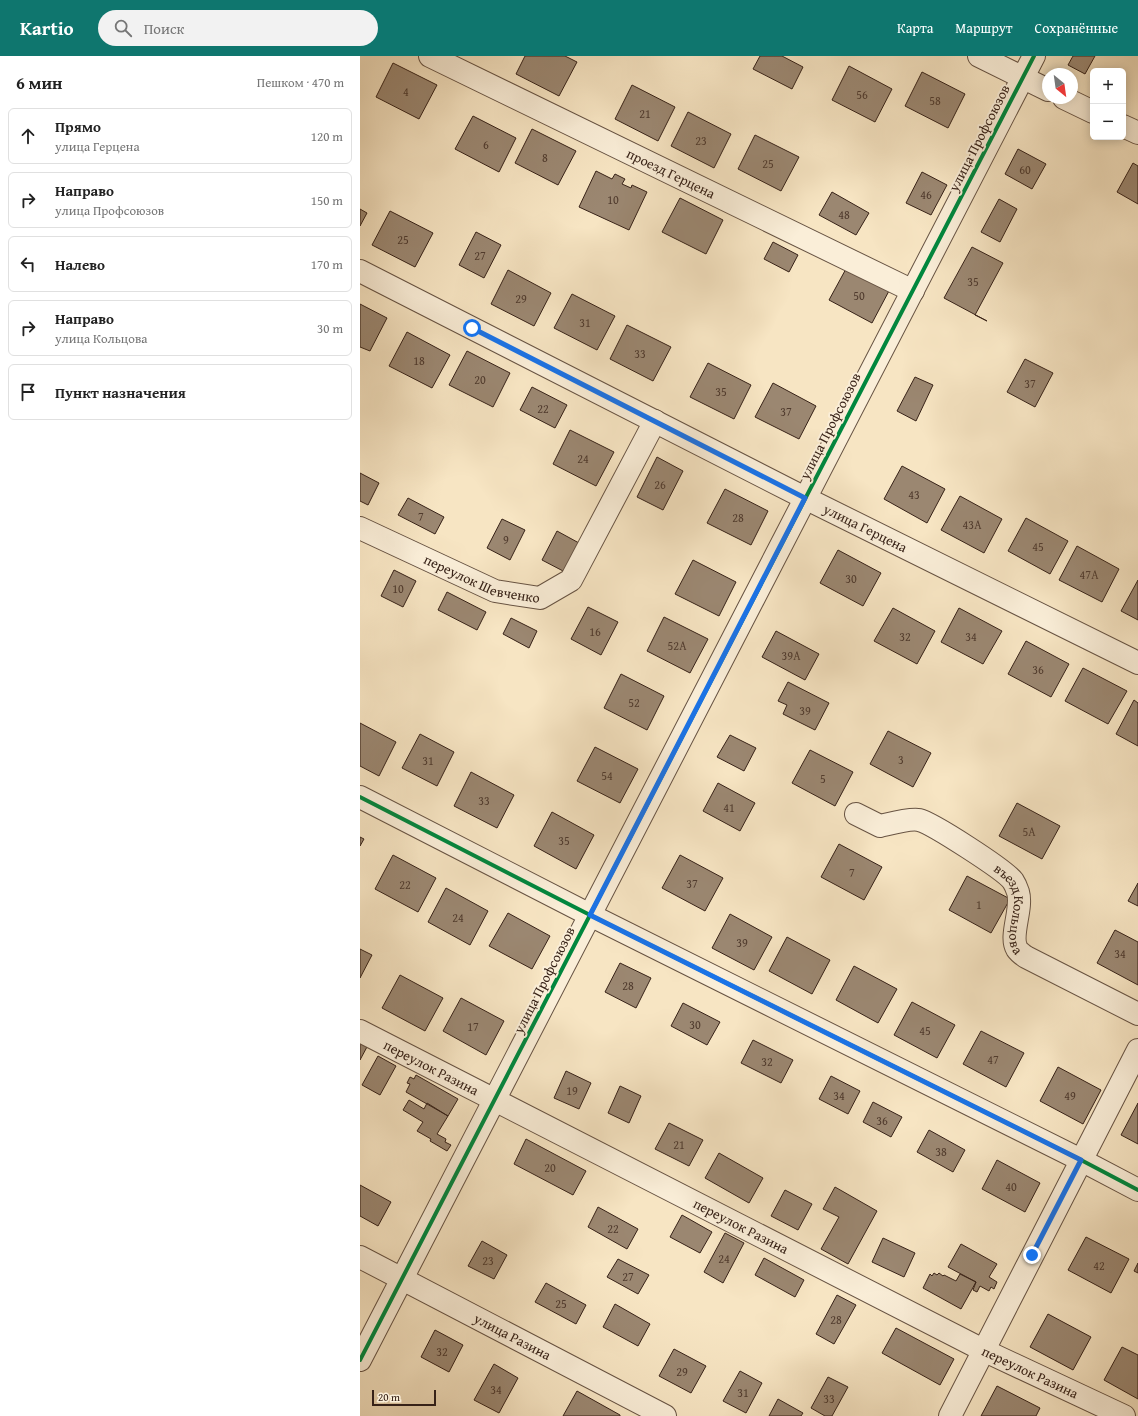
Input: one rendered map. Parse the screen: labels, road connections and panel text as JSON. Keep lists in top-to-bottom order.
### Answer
{
  "streets": {
    "street": [
      "улица Профсоюзов",
      "проезд Герцена",
      "улица Герцена",
      "переулок Шевченко",
      "въезд Кольцова",
      "переулок Разина",
      "улица Разина"
    ]
  },
  "crossings": [
    ["улица Профсоюзов", "проезд Герцена"],
    ["улица Профсоюзов", "улица Герцена"],
    ["улица Профсоюзов", "переулок Разина"],
    ["улица Профсоюзов", "улица Разина"],
    ["улица Герцена", "переулок Шевченко"]
  ],
  "house_numbers": [
    "4",
    "56",
    "58",
    "21",
    "23",
    "6",
    "8",
    "25",
    "60",
    "46",
    "10",
    "48",
    "25",
    "27",
    "35",
    "50",
    "29",
    "31",
    "33",
    "18",
    "20",
    "37",
    "35",
    "22",
    "37",
    "24",
    "26",
    "43",
    "7",
    "28",
    "43А",
    "9",
    "45",
    "47А",
    "30",
    "10",
    "16",
    "32",
    "34",
    "52А",
    "39А",
    "36",
    "52",
    "39",
    "3",
    "31",
    "54",
    "5",
    "33",
    "41",
    "5А",
    "35",
    "7",
    "37",
    "22",
    "1",
    "24",
    "39",
    "34",
    "28",
    "30",
    "17",
    "45",
    "47",
    "32",
    "19",
    "34",
    "49",
    "36",
    "21",
    "38",
    "20",
    "40",
    "22",
    "24",
    "23",
    "42",
    "27",
    "25",
    "28",
    "32",
    "29",
    "34",
    "31",
    "33"
  ],
  "scale_bar": "20 m",
  "north": "bottom right",
  "page": {
    "header": "Kartio",
    "search": "Поиск",
    "nav": ["Карта", "Маршрут", "Сохранённые"],
    "heading": ["6 мин", "Пешком · 470 m"],
    "map_buttons": ["+", "−"],
    "list": [
      ["Прямо", "улица Герцена", "120 m"],
      ["Направо", "улица Профсоюзов", "150 m"],
      ["Налево", "170 m"],
      ["Направо", "улица Кольцова", "30 m"],
      "Пункт назначения"
    ],
    "scale": "20 m"
  }
}
